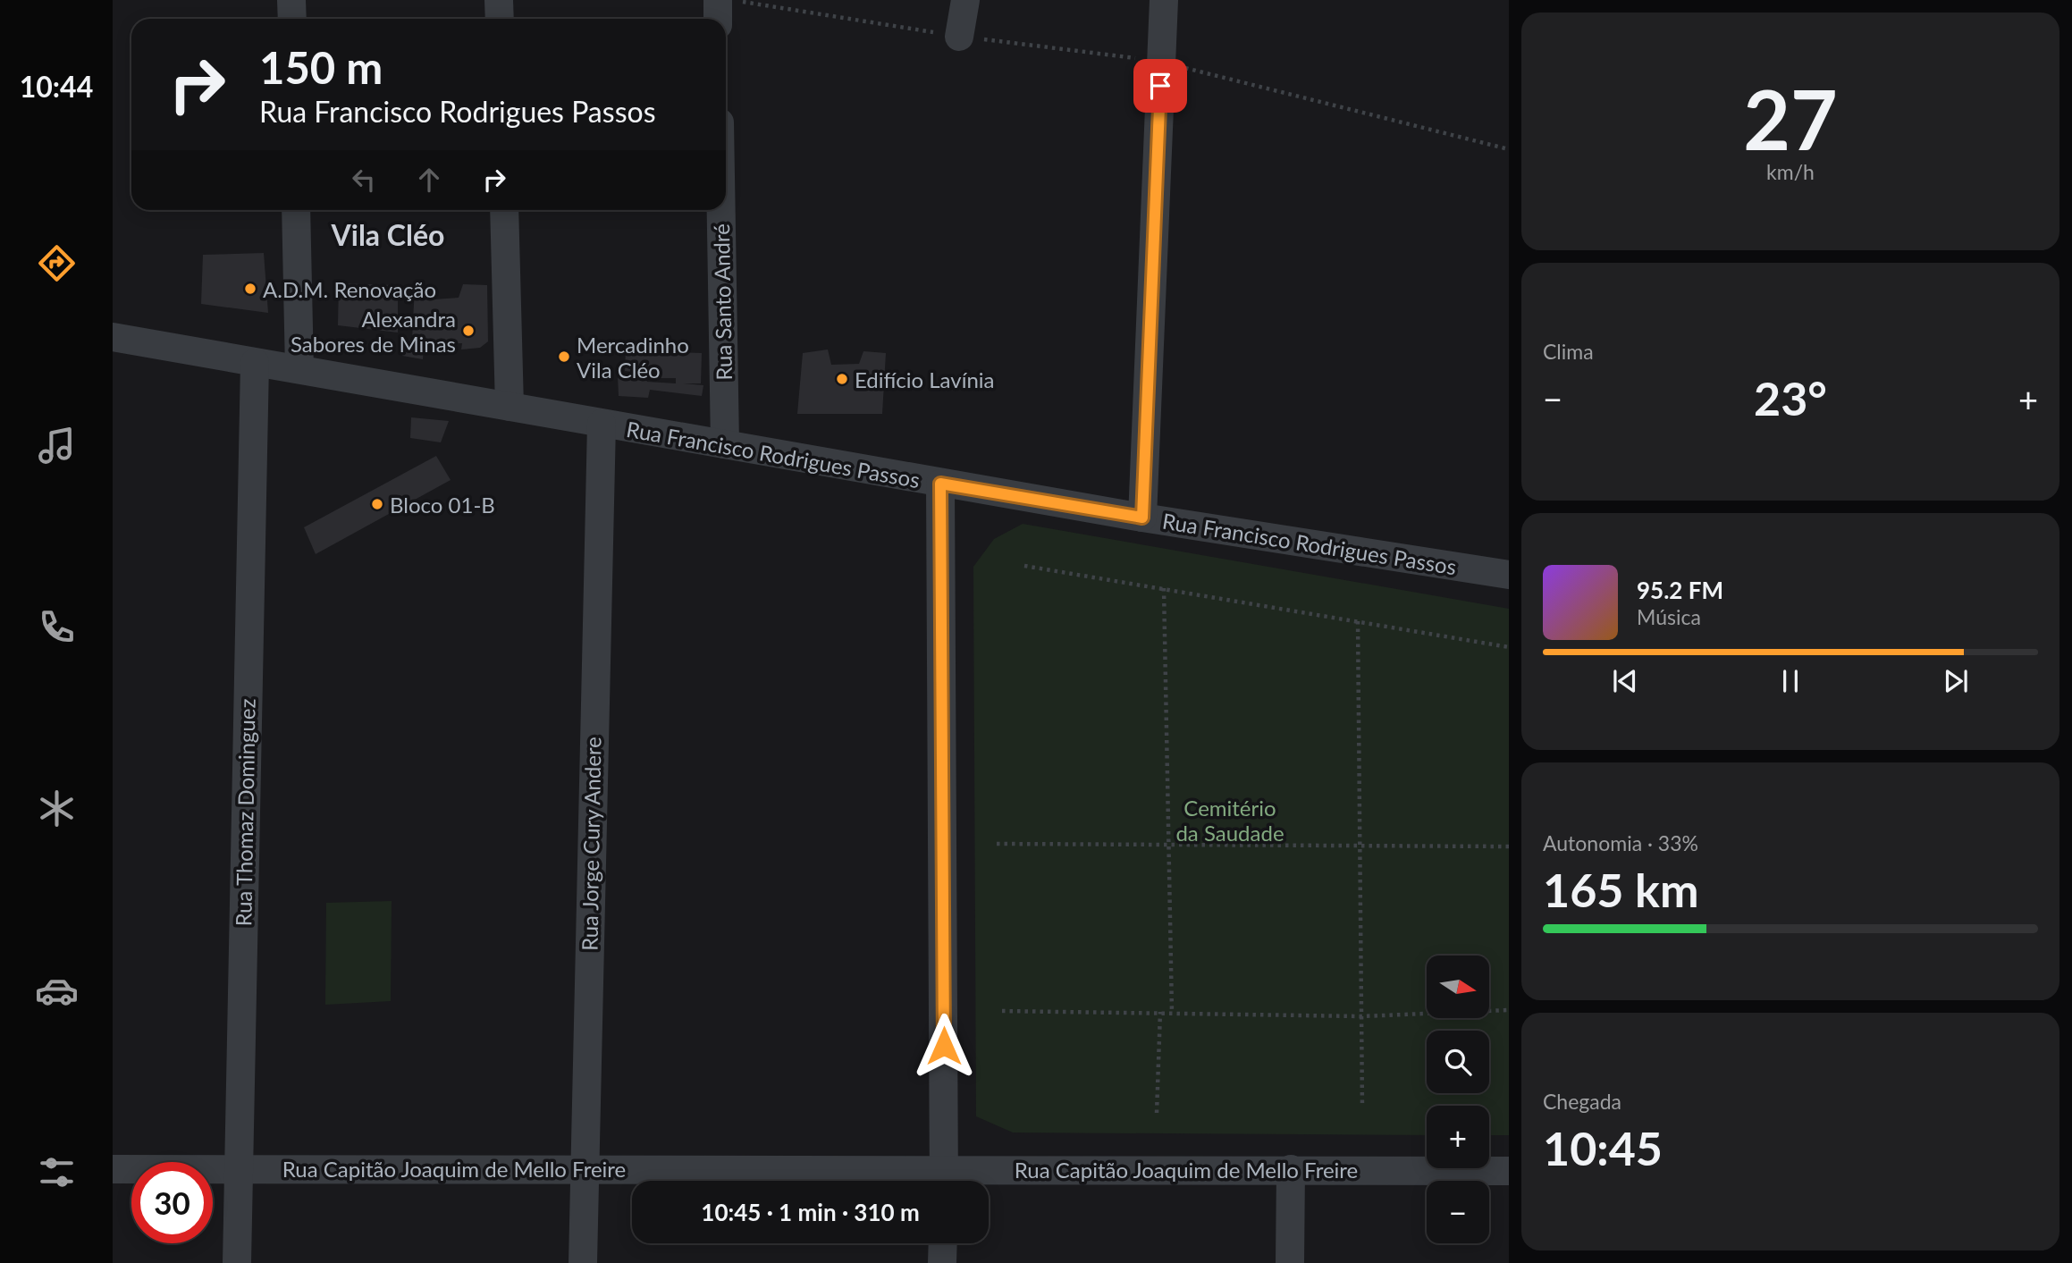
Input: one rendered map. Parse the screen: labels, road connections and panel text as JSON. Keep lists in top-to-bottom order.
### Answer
{
  "streets": {
    "street": [
      "Rua Santo André",
      "Rua Francisco Rodrigues Passos",
      "Rua Thomaz Dominguez",
      "Rua Jorge Cury Andere",
      "Rua Capitão Joaquim de Mello Freire"
    ]
  },
  "crossings": [
    ["Rua Santo André", "Rua Francisco Rodrigues Passos"],
    ["Rua Francisco Rodrigues Passos", "Rua Thomaz Dominguez"],
    ["Rua Francisco Rodrigues Passos", "Rua Jorge Cury Andere"],
    ["Rua Thomaz Dominguez", "Rua Capitão Joaquim de Mello Freire"],
    ["Rua Jorge Cury Andere", "Rua Capitão Joaquim de Mello Freire"]
  ],
  "districts": ["Vila Cléo"],
  "parks": ["Cemitério da Saudade"],
  "places": [
    "A.D.M. Renovação",
    "Alexandra Sabores de Minas",
    "Mercadinho Vila Cléo",
    "Edifício Lavínia",
    "Bloco 01-B"
  ],
  "north": "right",
  "page": {
    "tabs": "10:44",
    "tile": [
      ["27", "km/h"],
      "Clima",
      ["Autonomia · 33%", "165 km"],
      ["Chegada", "10:45"]
    ],
    "turn": ["150 m", "Rua Francisco Rodrigues Passos"],
    "heat": ["−", "23°", "+"],
    "song": ["95.2 FM", "Música"],
    "map_buttons": ["+", "−"],
    "limit": "30",
    "trip": "10:45 · 1 min · 310 m"
  }
}
